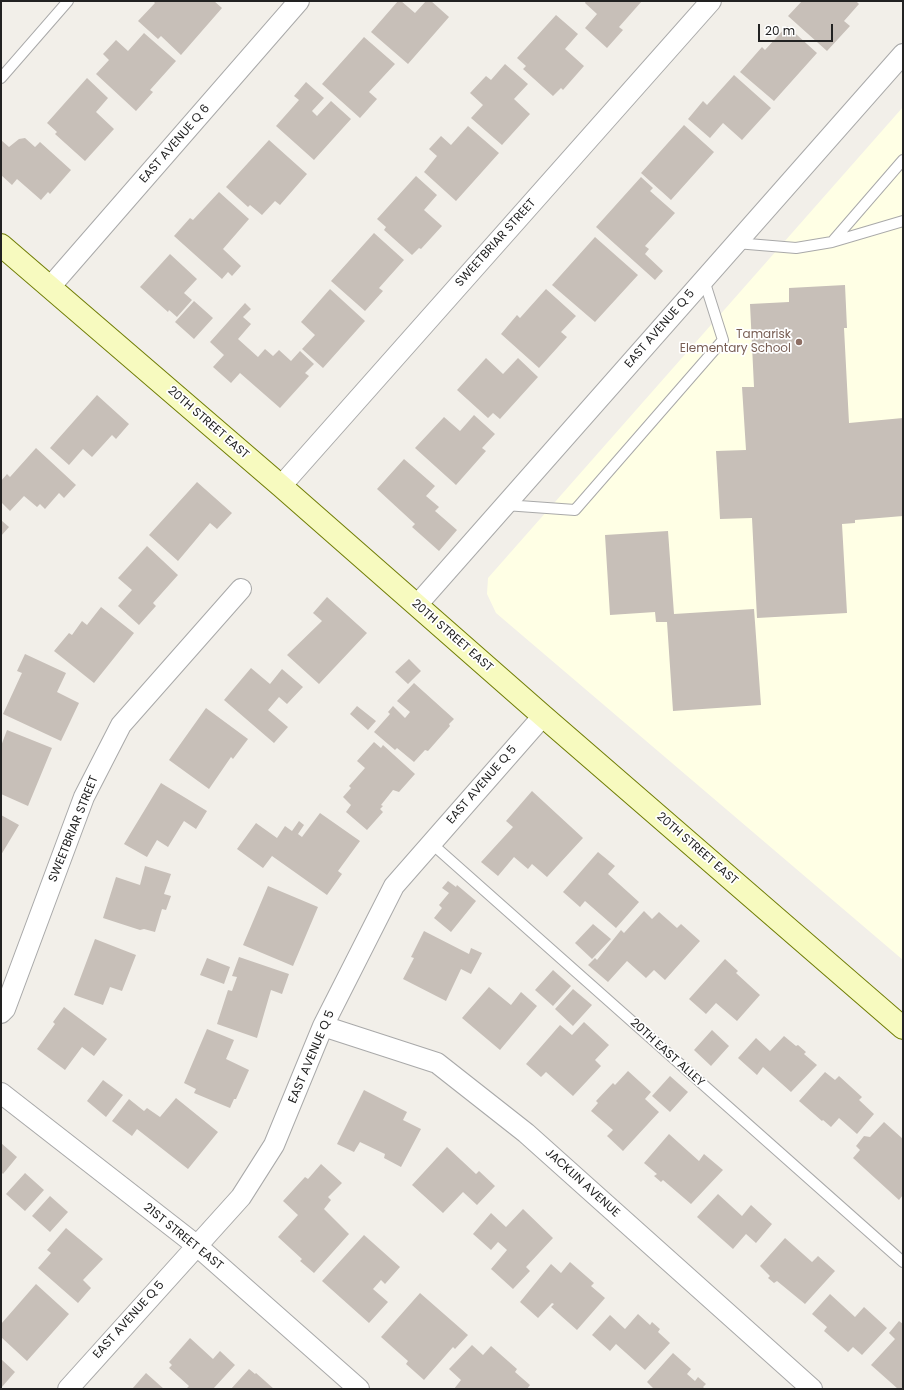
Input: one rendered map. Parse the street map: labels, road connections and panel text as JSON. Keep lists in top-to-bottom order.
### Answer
{
  "streets": {
    "street": [
      "EAST AVENUE Q 6",
      "SWEETBRIAR STREET",
      "EAST AVENUE Q 5",
      "20TH STREET EAST",
      "JACKLIN AVENUE",
      "21ST STREET EAST"
    ],
    "lane": ["20TH EAST ALLEY"]
  },
  "crossings": [
    ["EAST AVENUE Q 6", "20TH STREET EAST"],
    ["SWEETBRIAR STREET", "20TH STREET EAST"],
    ["EAST AVENUE Q 5", "20TH STREET EAST"],
    ["EAST AVENUE Q 5", "20TH EAST ALLEY"],
    ["EAST AVENUE Q 5", "JACKLIN AVENUE"],
    ["EAST AVENUE Q 5", "21ST STREET EAST"]
  ],
  "places": ["Tamarisk Elementary School"],
  "scale_bar": "20 m"
}
